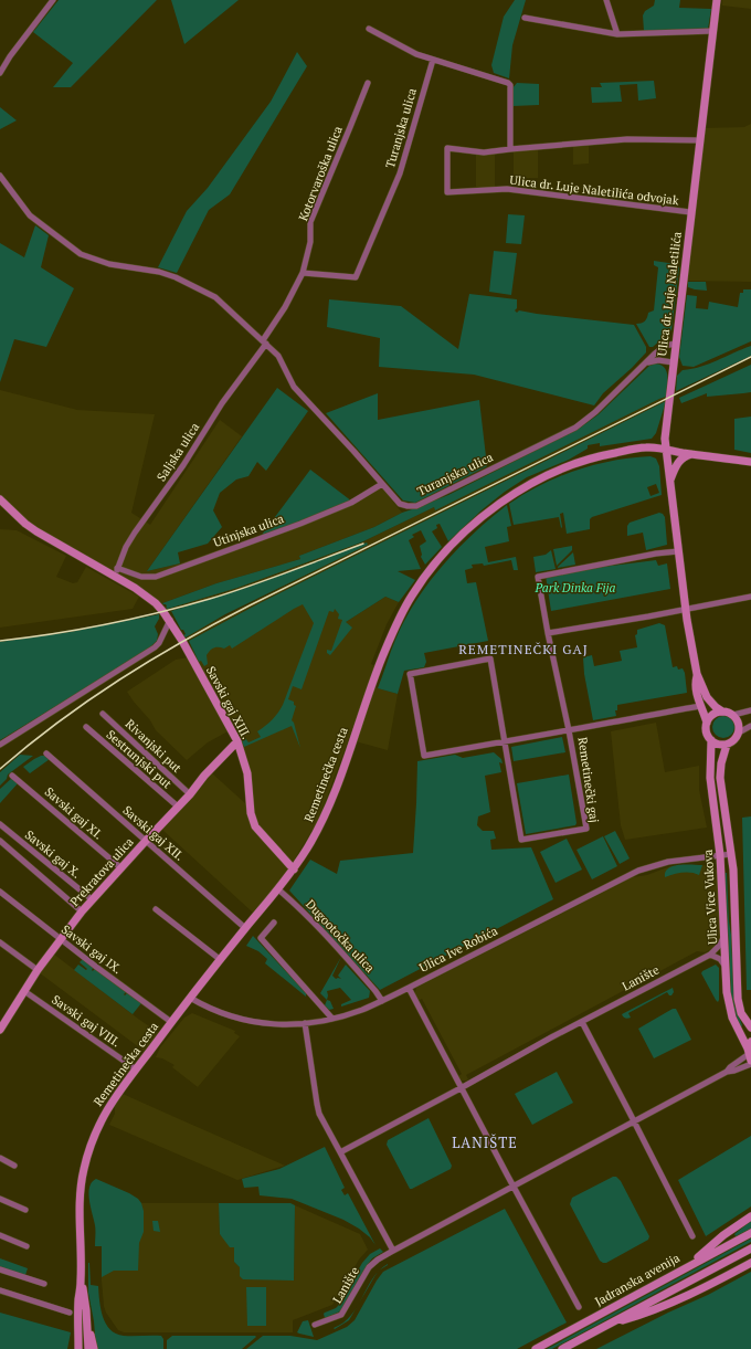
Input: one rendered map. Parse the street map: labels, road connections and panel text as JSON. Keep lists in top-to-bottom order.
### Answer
{
  "streets": {
    "main road": [
      "Ulica dr. Luje Naletilića",
      "Utinjska ulica",
      "Savski gaj XIII.",
      "Remetinečka cesta",
      "Prekratova ulica",
      "Ulica Vice Vukova",
      "Jadranska avenija"
    ],
    "street": [
      "Turanjska ulica",
      "Kotorvaroška ulica",
      "Ulica dr. Luje Naletilića odvojak",
      "Saljska ulica",
      "Rivanjski put",
      "Sestrunjski put",
      "Remetinečki gaj",
      "Savski gaj XI.",
      "Savski gaj XII.",
      "Savski gaj X.",
      "Dugootočka ulica",
      "Savski gaj IX.",
      "Ulica Ive Robića",
      "Lanište",
      "Savski gaj VIII."
    ]
  },
  "crossings": [
    ["Turanjska ulica", "Kotorvaroška ulica"],
    ["Turanjska ulica", "Ulica dr. Luje Naletilića"],
    ["Turanjska ulica", "Saljska ulica"],
    ["Turanjska ulica", "Utinjska ulica"],
    ["Ulica dr. Luje Naletilića odvojak", "Ulica dr. Luje Naletilića"],
    ["Ulica dr. Luje Naletilića", "Remetinečka cesta"],
    ["Saljska ulica", "Utinjska ulica"],
    ["Utinjska ulica", "Savski gaj XIII."],
    ["Savski gaj XIII.", "Remetinečka cesta"],
    ["Savski gaj XIII.", "Prekratova ulica"],
    ["Rivanjski put", "Prekratova ulica"],
    ["Sestrunjski put", "Prekratova ulica"],
    ["Remetinečka cesta", "Savski gaj XII."],
    ["Remetinečka cesta", "Dugootočka ulica"],
    ["Remetinečka cesta", "Savski gaj IX."],
    ["Remetinečka cesta", "Ulica Ive Robića"],
    ["Remetinečka cesta", "Savski gaj VIII."],
    ["Savski gaj XI.", "Prekratova ulica"],
    ["Savski gaj XII.", "Prekratova ulica"],
    ["Savski gaj X.", "Prekratova ulica"],
    ["Prekratova ulica", "Savski gaj IX."],
    ["Prekratova ulica", "Savski gaj VIII."],
    ["Ulica Vice Vukova", "Ulica Ive Robića"],
    ["Ulica Vice Vukova", "Lanište"],
    ["Dugootočka ulica", "Ulica Ive Robića"]
  ],
  "districts": ["REMETINEČKI GAJ", "LANIŠTE"],
  "parks": ["Park Dinka Fija"]
}
